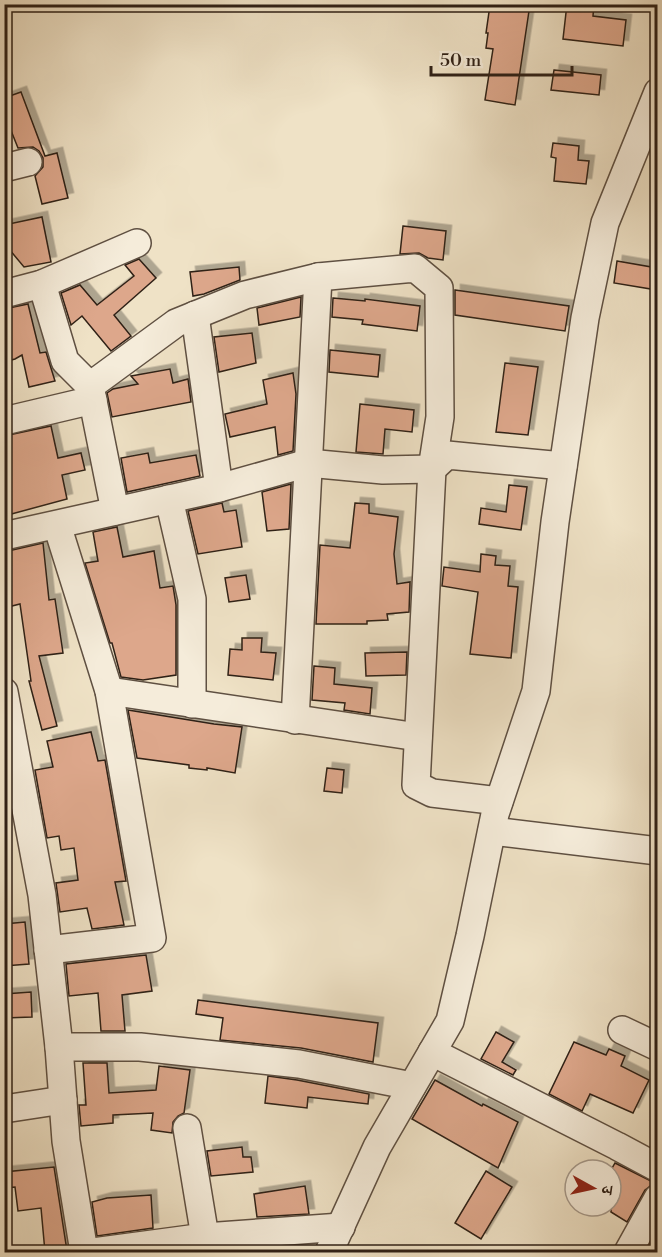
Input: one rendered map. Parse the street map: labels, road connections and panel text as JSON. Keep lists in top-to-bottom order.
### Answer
{
  "scale_bar": "50 m",
  "north": "right"
}
